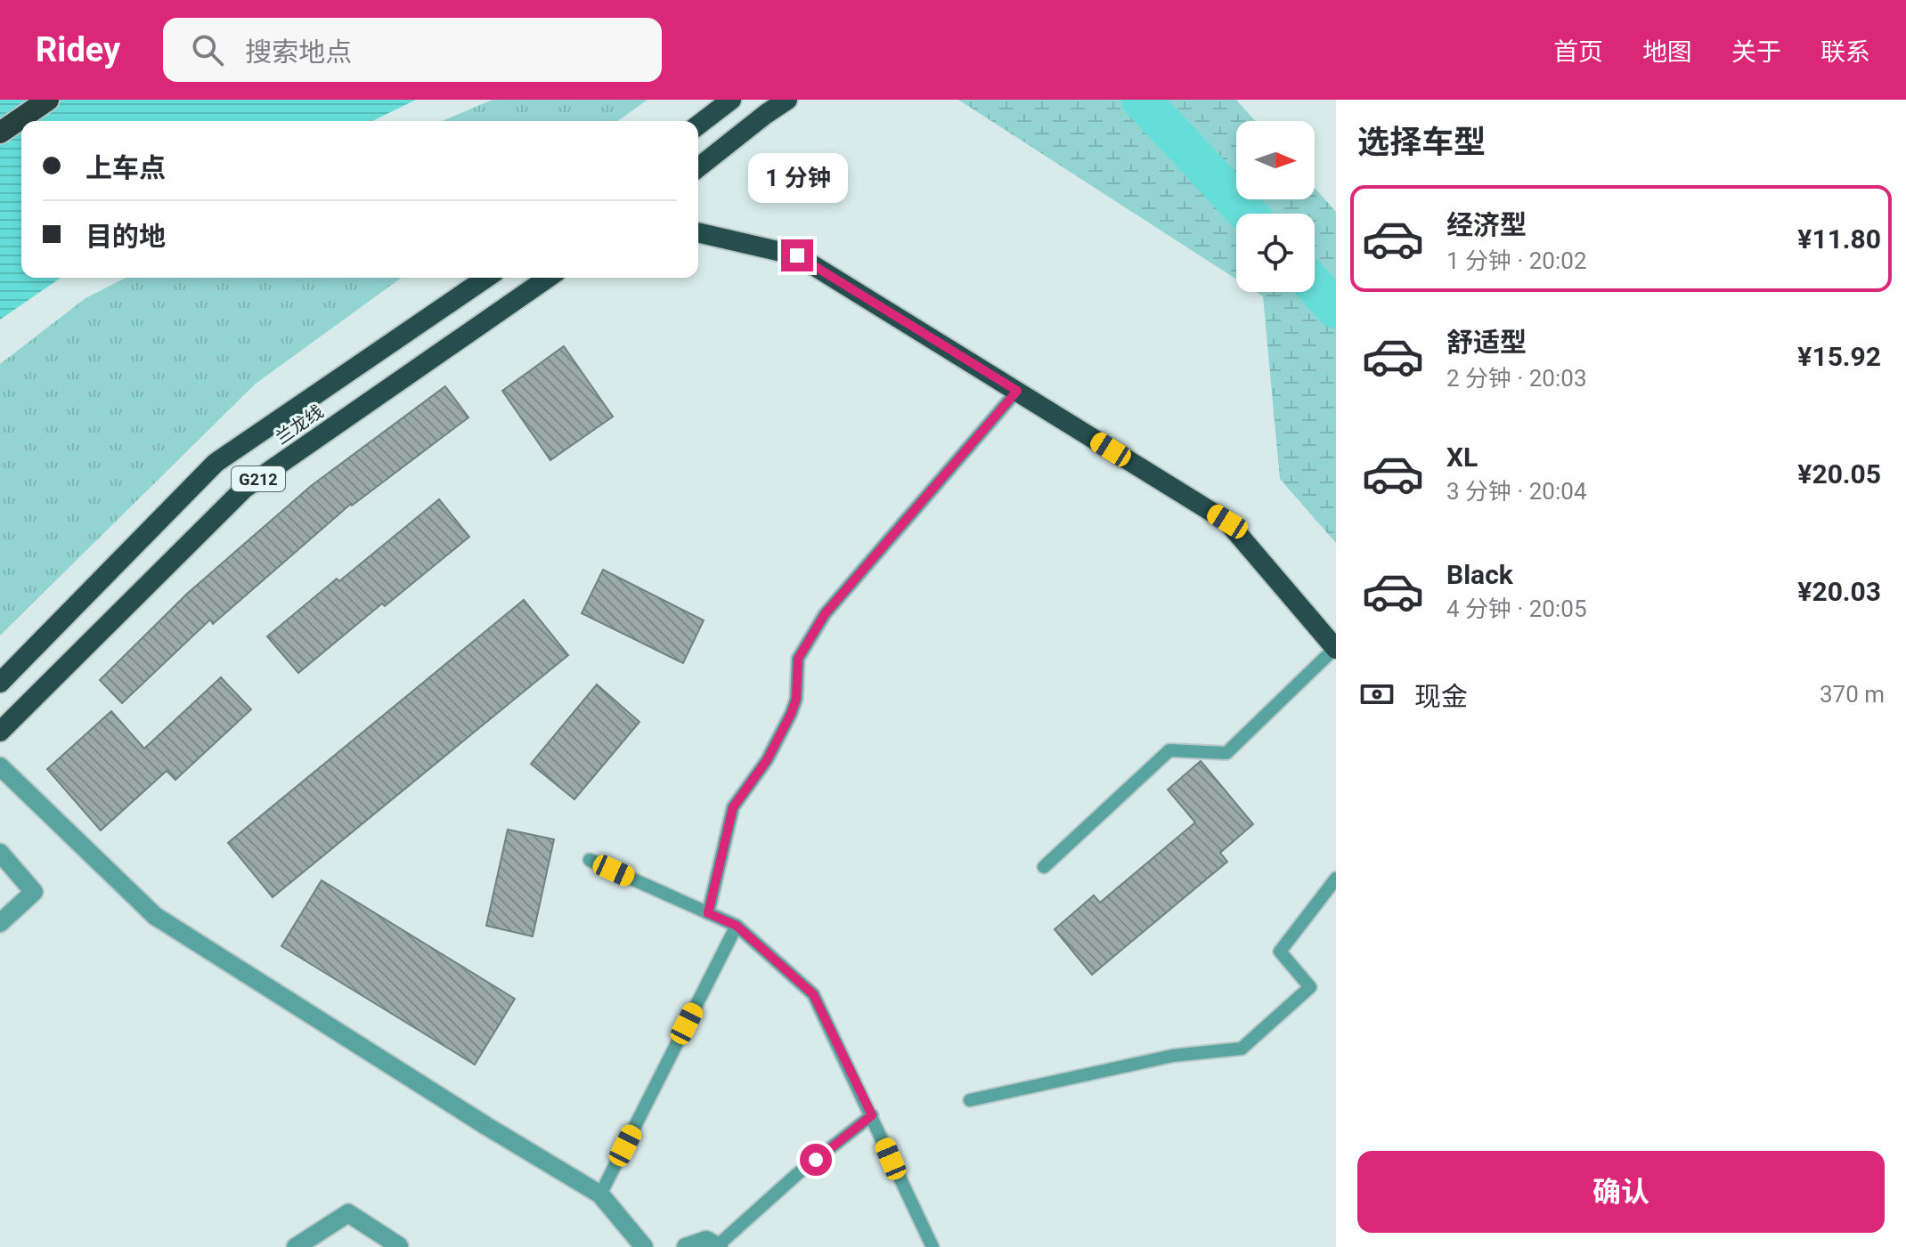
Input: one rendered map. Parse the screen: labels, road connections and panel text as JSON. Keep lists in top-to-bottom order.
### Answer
{
  "streets": {
    "highway": ["兰龙线", "G212"]
  },
  "north": "right",
  "page": {
    "header": "Ridey",
    "search": "搜索地点",
    "nav": [
      "首页",
      "地图",
      "关于",
      "联系"
    ],
    "heading": "选择车型",
    "banner": ["上车点", "目的地"],
    "bubble": "1 分钟",
    "list": [
      {
        "name": "经济型",
        "note": "1 分钟 · 20:02",
        "value": "¥11.80"
      },
      {
        "name": "舒适型",
        "note": "2 分钟 · 20:03",
        "value": "¥15.92"
      },
      {
        "name": "XL",
        "note": "3 分钟 · 20:04",
        "value": "¥20.05"
      },
      {
        "name": "Black",
        "note": "4 分钟 · 20:05",
        "value": "¥20.03"
      }
    ],
    "pay": ["现金", "370 m"],
    "buttons": "确认"
  }
}
